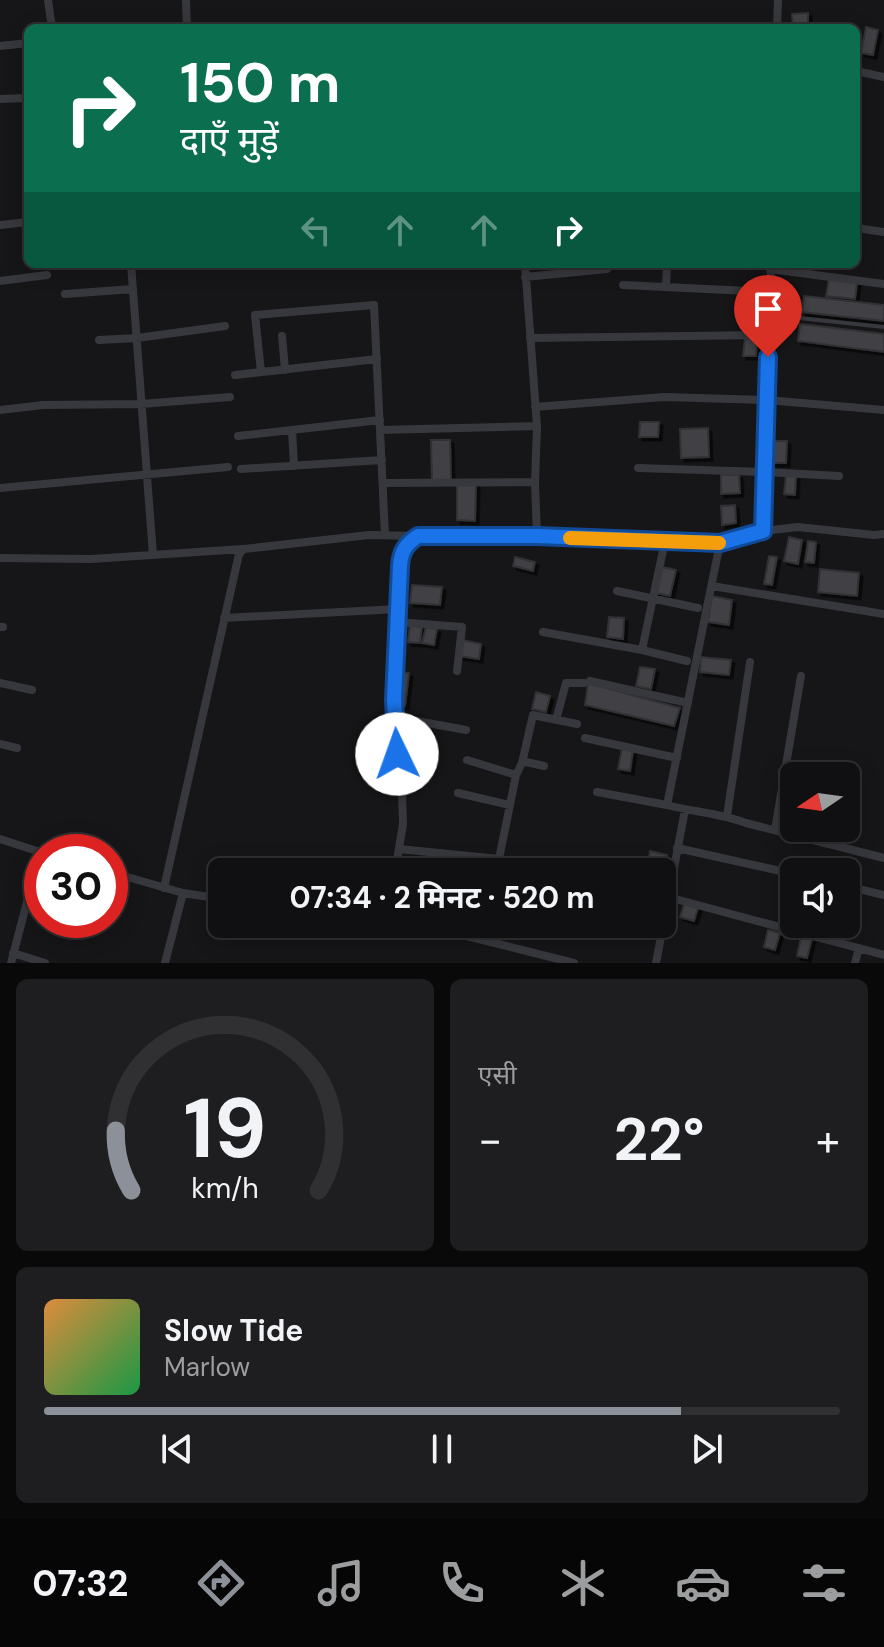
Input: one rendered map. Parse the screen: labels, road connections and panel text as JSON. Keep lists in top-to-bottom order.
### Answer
{
  "north": "left",
  "page": {
    "turn": ["150 m", "दाएँ मुड़ें"],
    "limit": "30",
    "trip": "07:34 · 2 मिनट · 520 m",
    "tile": "एसी",
    "heat": ["−", "22°", "+"],
    "song": ["Slow Tide", "Marlow"],
    "tabs": "07:32",
    "gauge": ["19", "km/h"]
  }
}
